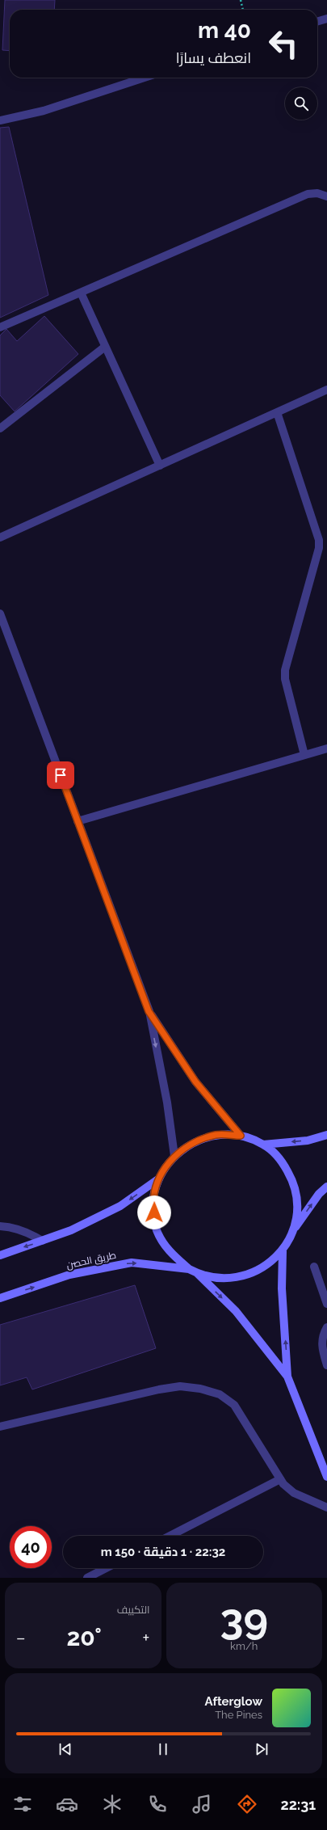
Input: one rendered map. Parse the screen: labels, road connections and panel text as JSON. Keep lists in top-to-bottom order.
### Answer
{
  "streets": {
    "street": ["طريق الحصن"]
  },
  "page": {
    "turn": ["40 m", "انعطف يسارًا"],
    "limit": "40",
    "trip": "22:32 · 1 دقيقة · 150 m",
    "tile": [
      ["39", "km/h"],
      "التكييف"
    ],
    "heat": ["−", "20°", "+"],
    "song": ["Afterglow", "The Pines"],
    "tabs": "22:31"
  }
}
